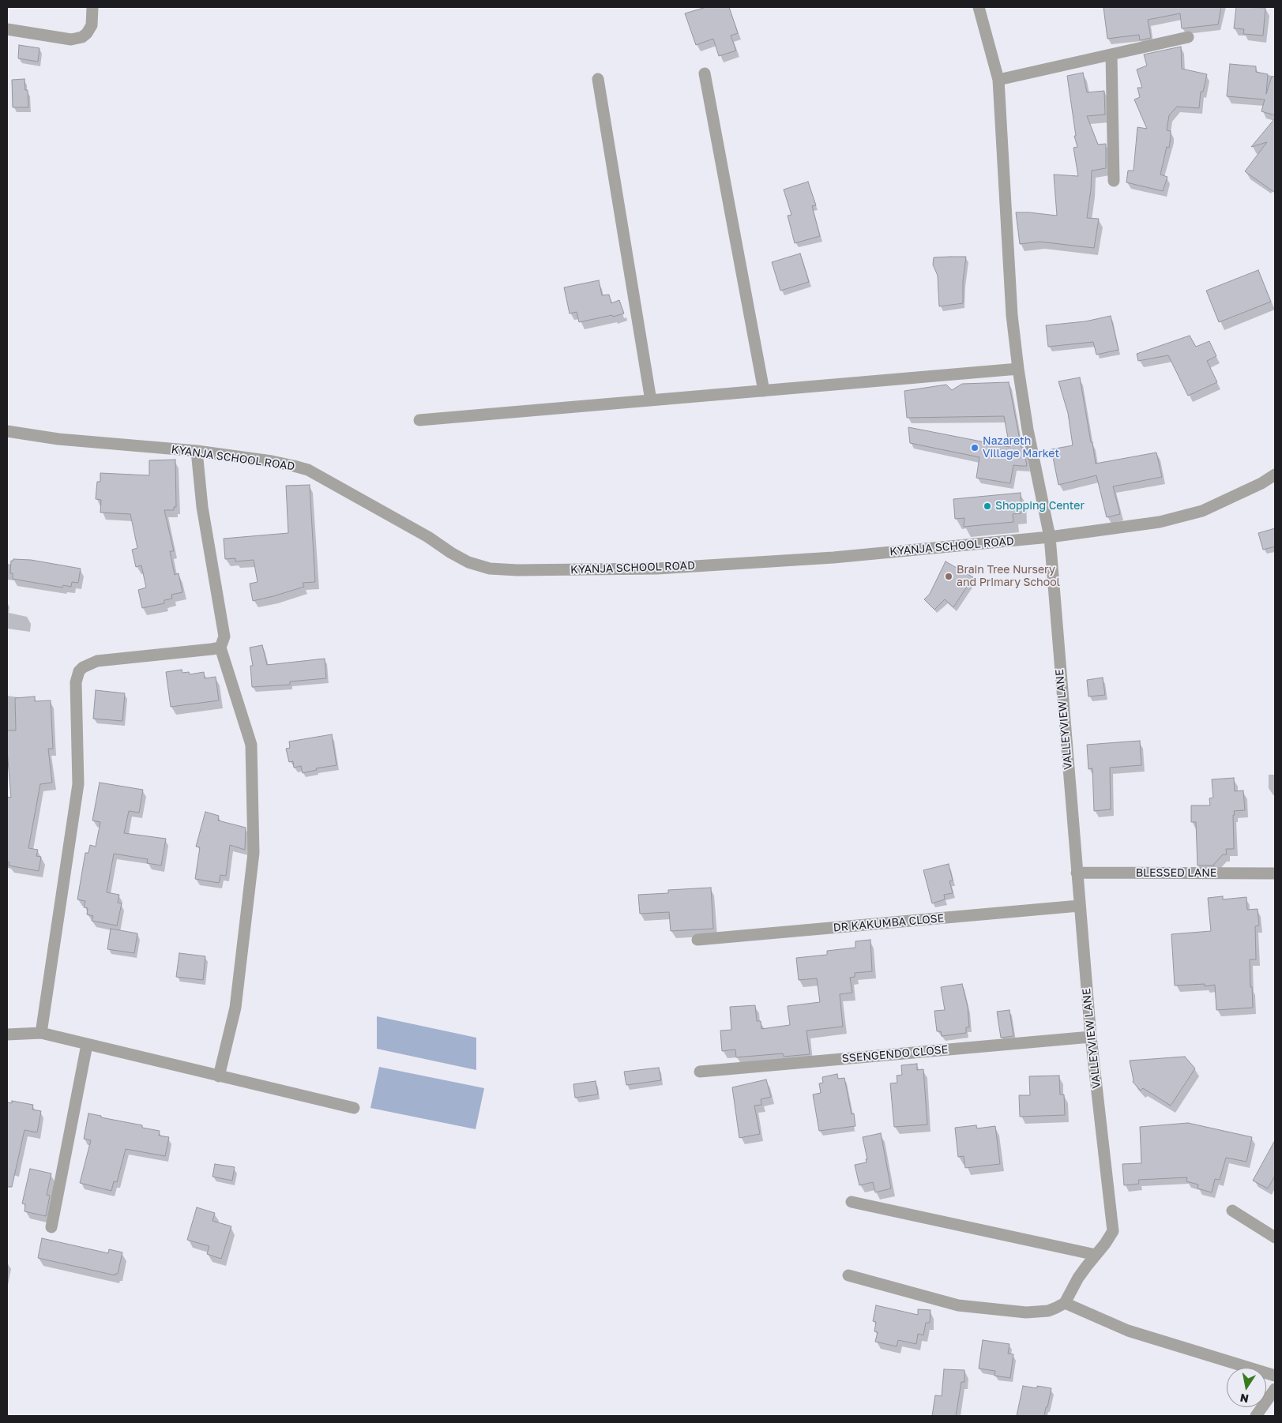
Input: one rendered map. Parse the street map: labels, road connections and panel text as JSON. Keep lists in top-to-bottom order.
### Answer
{
  "streets": {
    "street": [
      "KYANJA SCHOOL ROAD",
      "VALLEYVIEW LANE",
      "BLESSED LANE",
      "DR KAKUMBA CLOSE",
      "SSENGENDO CLOSE"
    ]
  },
  "crossings": [
    ["KYANJA SCHOOL ROAD", "VALLEYVIEW LANE"],
    ["VALLEYVIEW LANE", "BLESSED LANE"],
    ["VALLEYVIEW LANE", "DR KAKUMBA CLOSE"],
    ["VALLEYVIEW LANE", "SSENGENDO CLOSE"]
  ],
  "places": ["Nazareth Village Market", "Shopping Center", "Brain Tree Nursery and Primary School"],
  "north": "bottom"
}
